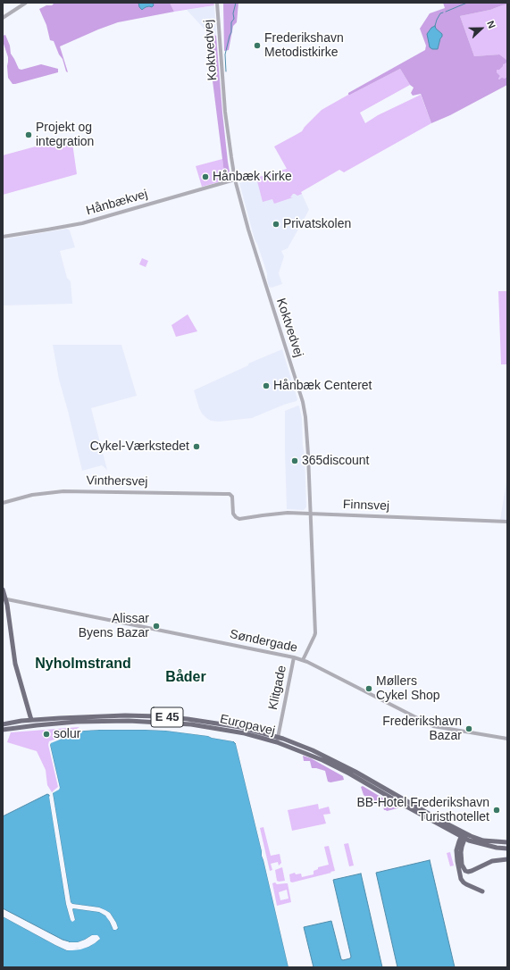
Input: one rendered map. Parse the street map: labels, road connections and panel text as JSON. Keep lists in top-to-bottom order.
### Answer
{
  "streets": {
    "main road": ["E 45", "Europavej"],
    "street": [
      "Koktvedvej",
      "Hånbækvej",
      "Vinthersvej",
      "Finnsvej",
      "Søndergade",
      "Klitgade"
    ]
  },
  "crossings": [
    ["Koktvedvej", "Hånbækvej"],
    ["Koktvedvej", "Finnsvej"],
    ["Koktvedvej", "Søndergade"],
    ["Vinthersvej", "Finnsvej"],
    ["Søndergade", "Klitgade"],
    ["Klitgade", "Europavej"]
  ],
  "districts": ["Nyholmstrand", "Båder"],
  "places": [
    "Frederikshavn Metodistkirke",
    "Projekt og integration",
    "Hånbæk Kirke",
    "Privatskolen",
    "Hånbæk Centeret",
    "Cykel-Værkstedet",
    "365discount",
    "Alissar Byens Bazar",
    "Møllers Cykel Shop",
    "Frederikshavn Bazar",
    "solur",
    "BB-Hotel Frederikshavn Turisthotellet"
  ],
  "north": "right"
}
